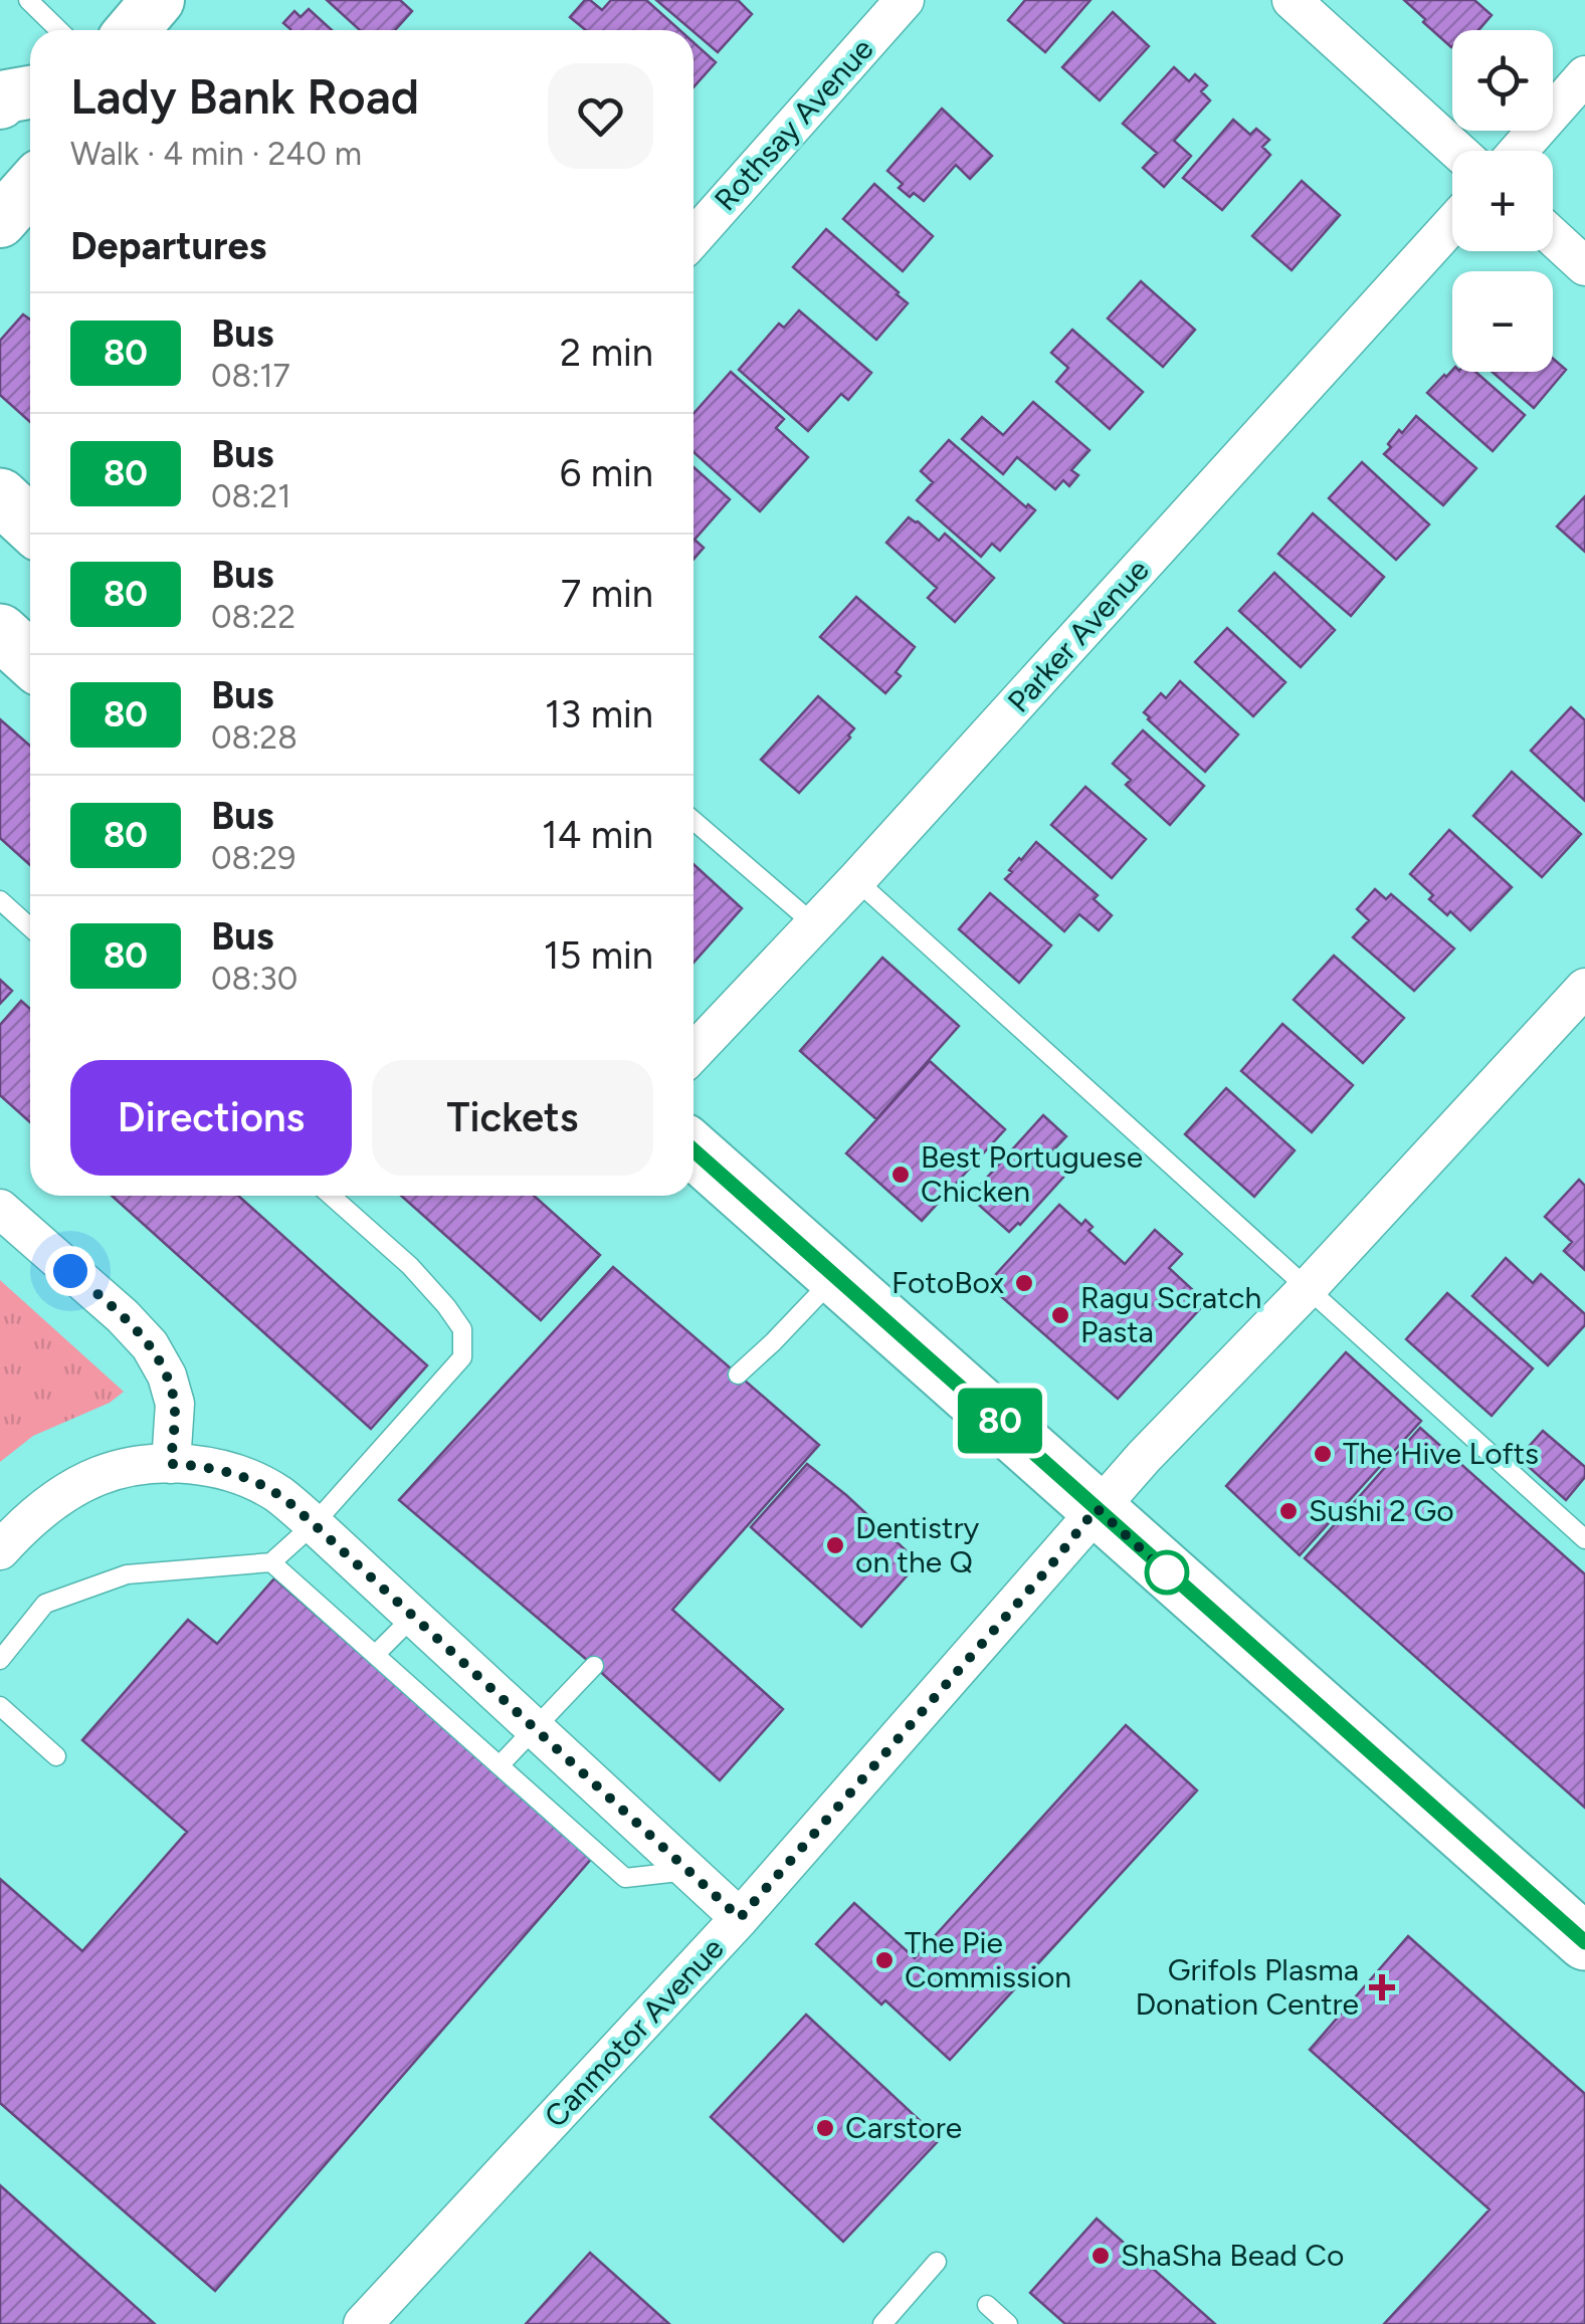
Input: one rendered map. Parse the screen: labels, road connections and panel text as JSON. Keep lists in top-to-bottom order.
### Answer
{
  "streets": {
    "street": ["Rothsay Avenue", "Parker Avenue", "Canmotor Avenue"]
  },
  "places": {
    "other": [
      "Best Portuguese Chicken",
      "FotoBox",
      "Ragu Scratch Pasta",
      "The Hive Lofts",
      "Sushi 2 Go",
      "Dentistry on the Q",
      "The Pie Commission",
      "Carstore",
      "ShaSha Bead Co"
    ],
    "health": ["Grifols Plasma Donation Centre"]
  },
  "lines": ["bus line 80"],
  "page": {
    "on_map": "80",
    "map_buttons": ["+", "−"],
    "heading": [
      ["Lady Bank Road", "Walk · 4 min · 240 m"],
      "Departures"
    ],
    "list": [
      {
        "mark": "80",
        "name": "Bus",
        "note": "08:17",
        "value": "2 min"
      },
      {
        "mark": "80",
        "name": "Bus",
        "note": "08:21",
        "value": "6 min"
      },
      {
        "mark": "80",
        "name": "Bus",
        "note": "08:22",
        "value": "7 min"
      },
      {
        "mark": "80",
        "name": "Bus",
        "note": "08:28",
        "value": "13 min"
      },
      {
        "mark": "80",
        "name": "Bus",
        "note": "08:29",
        "value": "14 min"
      },
      {
        "mark": "80",
        "name": "Bus",
        "note": "08:30",
        "value": "15 min"
      }
    ],
    "buttons": ["Directions", "Tickets"]
  }
}
